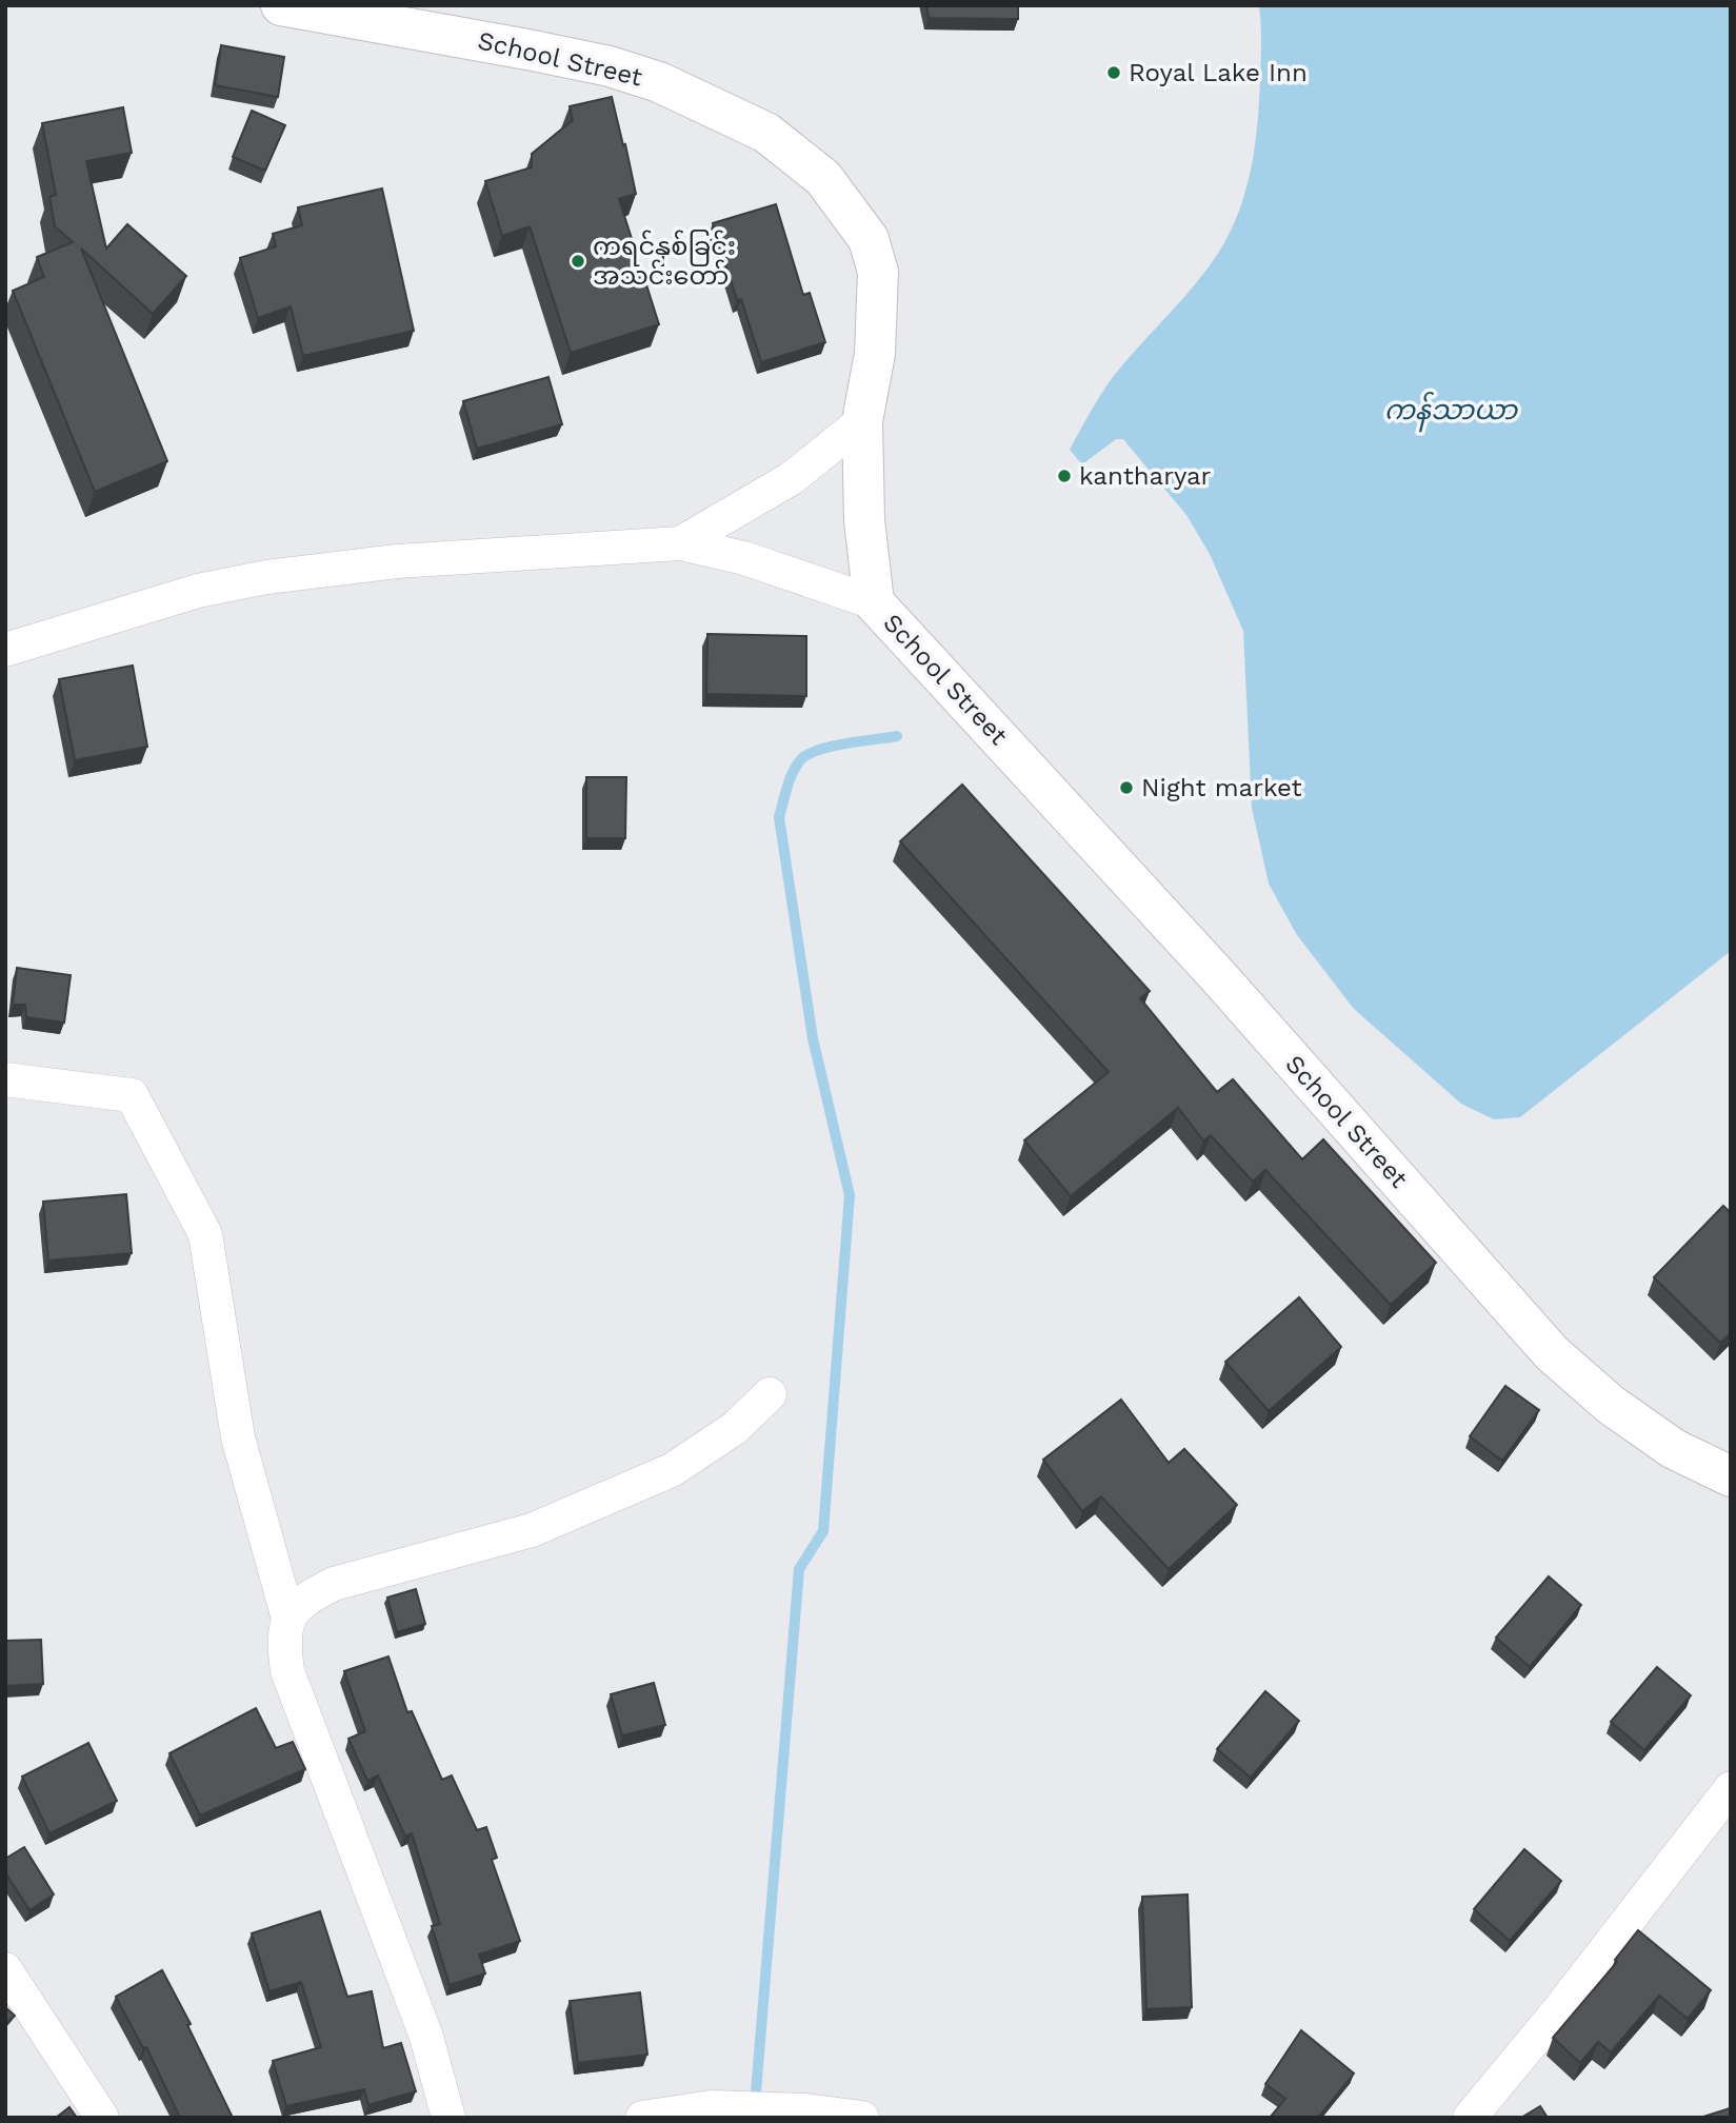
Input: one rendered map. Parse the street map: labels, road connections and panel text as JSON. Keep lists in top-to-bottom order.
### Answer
{
  "streets": {
    "street": ["School Street"]
  },
  "water": ["ကန်သာယာ"],
  "places": [
    "Royal Lake Inn",
    "ကရင်နှစ်ခြင်း အသင်းတော်",
    "kantharyar",
    "Night market"
  ]
}
